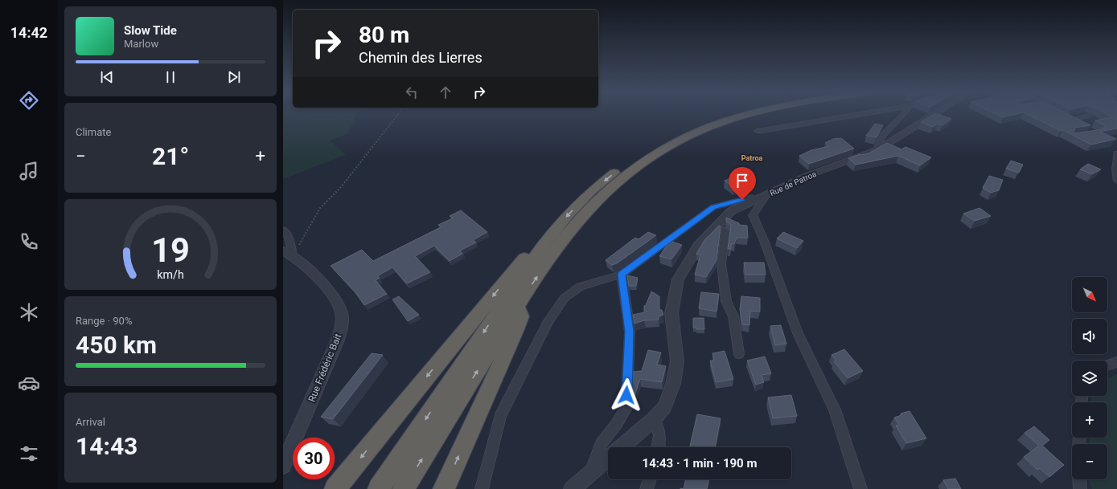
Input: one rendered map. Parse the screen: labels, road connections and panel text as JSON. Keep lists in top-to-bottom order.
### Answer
{
  "streets": {
    "street": ["Rue de Patroa", "Rue Frédéric Bait"]
  },
  "districts": ["Patroa"],
  "north": "bottom right",
  "page": {
    "tabs": "14:42",
    "turn": ["80 m", "Chemin des Lierres"],
    "song": ["Slow Tide", "Marlow"],
    "tile": [
      "Climate",
      ["Range · 90%", "450 km"],
      ["Arrival", "14:43"]
    ],
    "heat": ["−", "21°", "+"],
    "map_buttons": ["+", "−"],
    "limit": "30",
    "trip": "14:43 · 1 min · 190 m",
    "gauge": ["19", "km/h"]
  }
}
